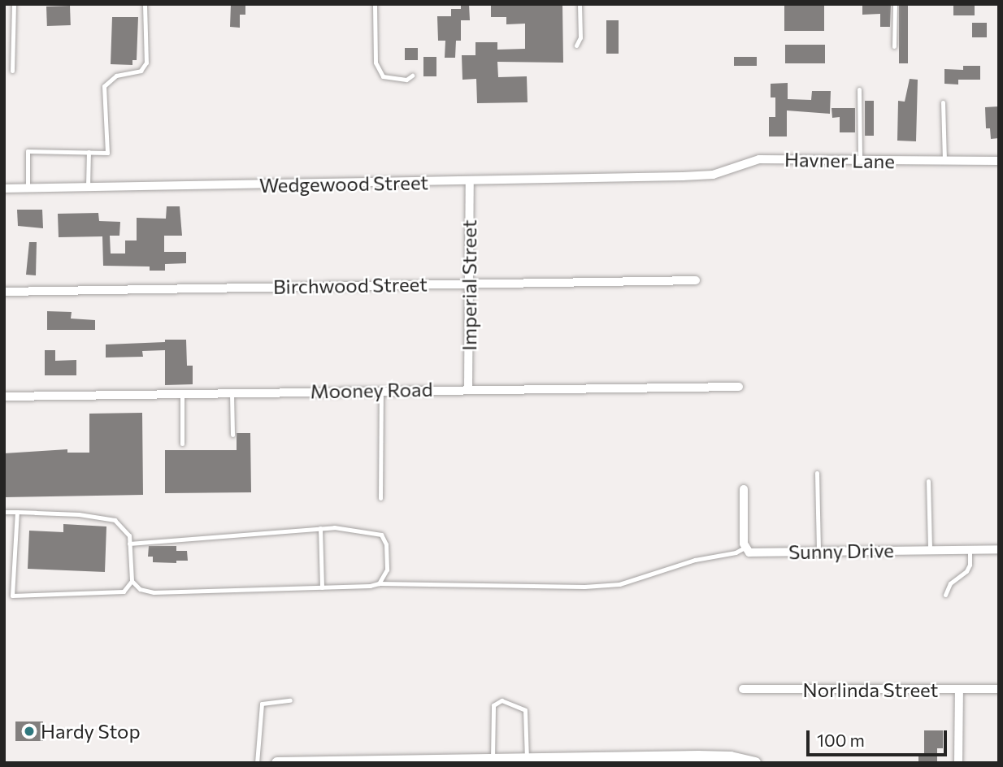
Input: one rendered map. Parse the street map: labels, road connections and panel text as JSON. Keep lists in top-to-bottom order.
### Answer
{
  "streets": {
    "street": [
      "Havner Lane",
      "Wedgewood Street",
      "Birchwood Street",
      "Imperial Street",
      "Mooney Road",
      "Sunny Drive",
      "Norlinda Street"
    ]
  },
  "crossings": [
    ["Havner Lane", "Wedgewood Street"],
    ["Wedgewood Street", "Imperial Street"],
    ["Birchwood Street", "Imperial Street"],
    ["Imperial Street", "Mooney Road"]
  ],
  "places": ["Hardy Stop"],
  "scale_bar": "100 m"
}
